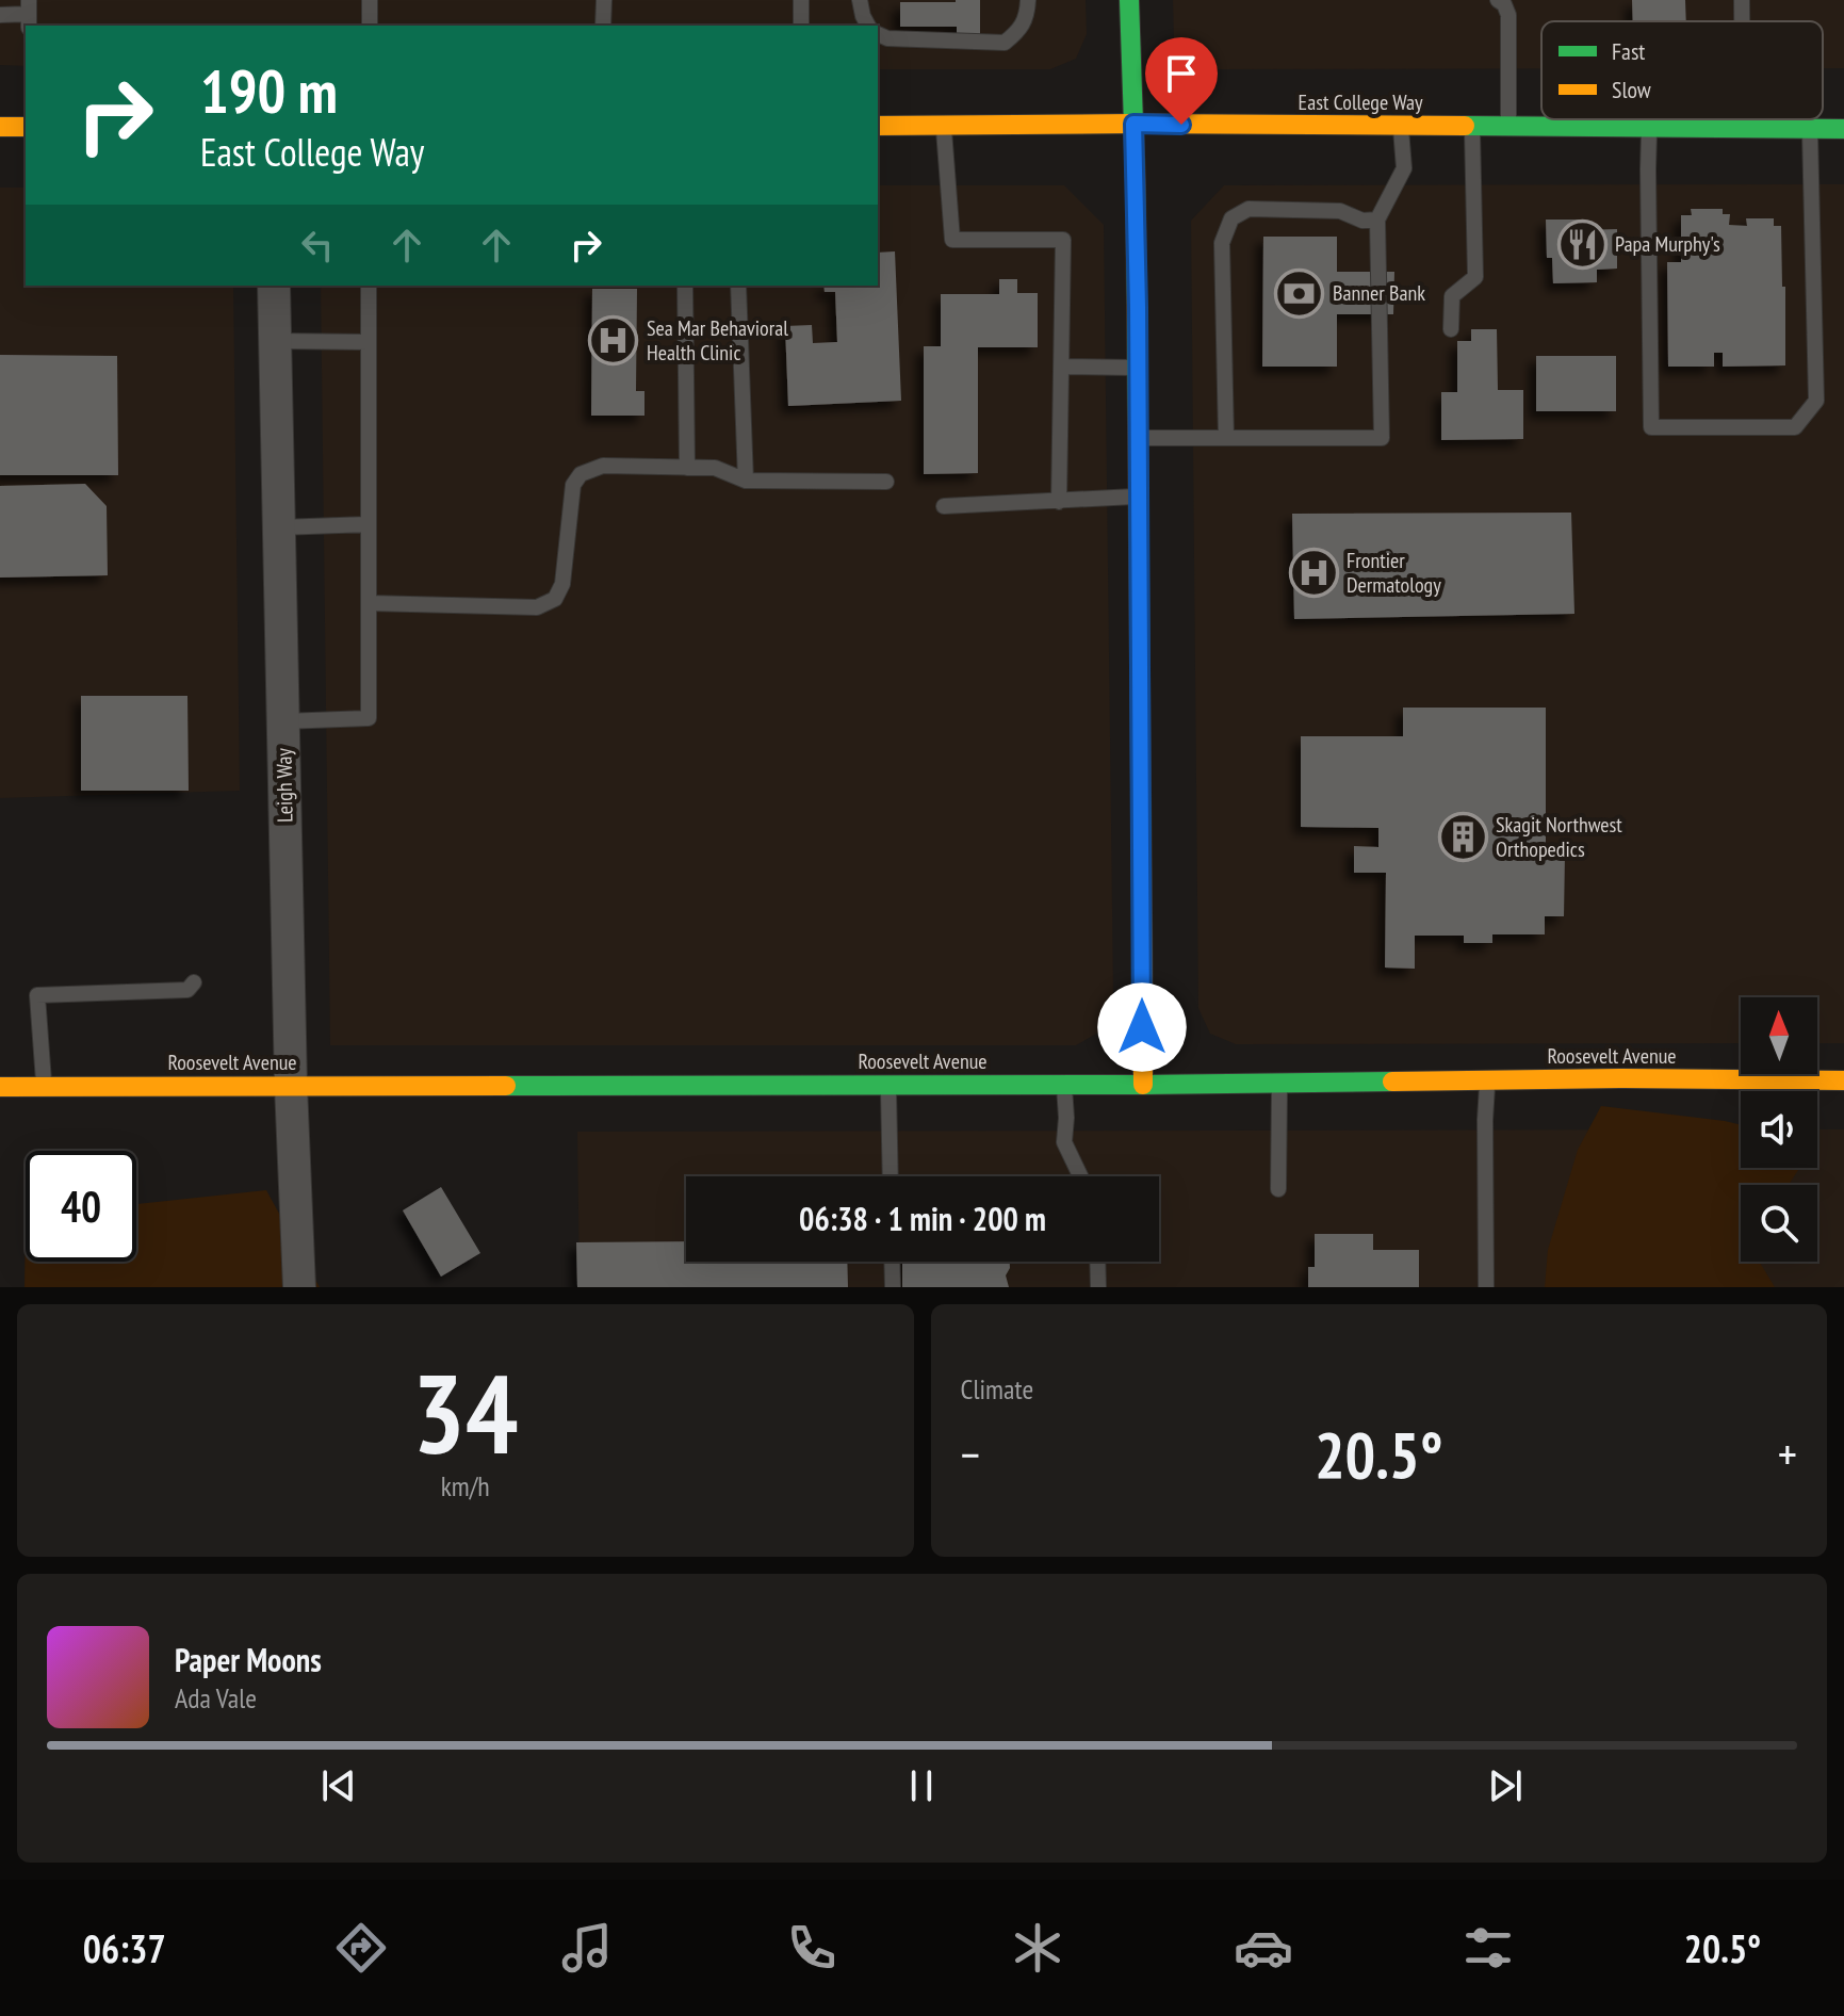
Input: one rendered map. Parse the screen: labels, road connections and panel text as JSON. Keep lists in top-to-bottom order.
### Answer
{
  "streets": {
    "street": ["East College Way", "Leigh Way", "Roosevelt Avenue"]
  },
  "crossings": [
    ["Leigh Way", "Roosevelt Avenue"]
  ],
  "places": {
    "restaurant": ["Papa Murphy's"],
    "bank": ["Banner Bank"],
    "hospital": ["Sea Mar Behavioral Health Clinic", "Frontier Dermatology"],
    "building": ["Skagit Northwest Orthopedics"]
  },
  "legend": ["Fast", "Slow"],
  "north": "top",
  "page": {
    "turn": ["190 m", "East College Way"],
    "limit": "40",
    "trip": "06:38 · 1 min · 200 m",
    "tile": [
      ["34", "km/h"],
      "Climate"
    ],
    "heat": ["−", "20.5°", "+"],
    "song": ["Paper Moons", "Ada Vale"],
    "tabs": ["06:37", "20.5°"]
  }
}
